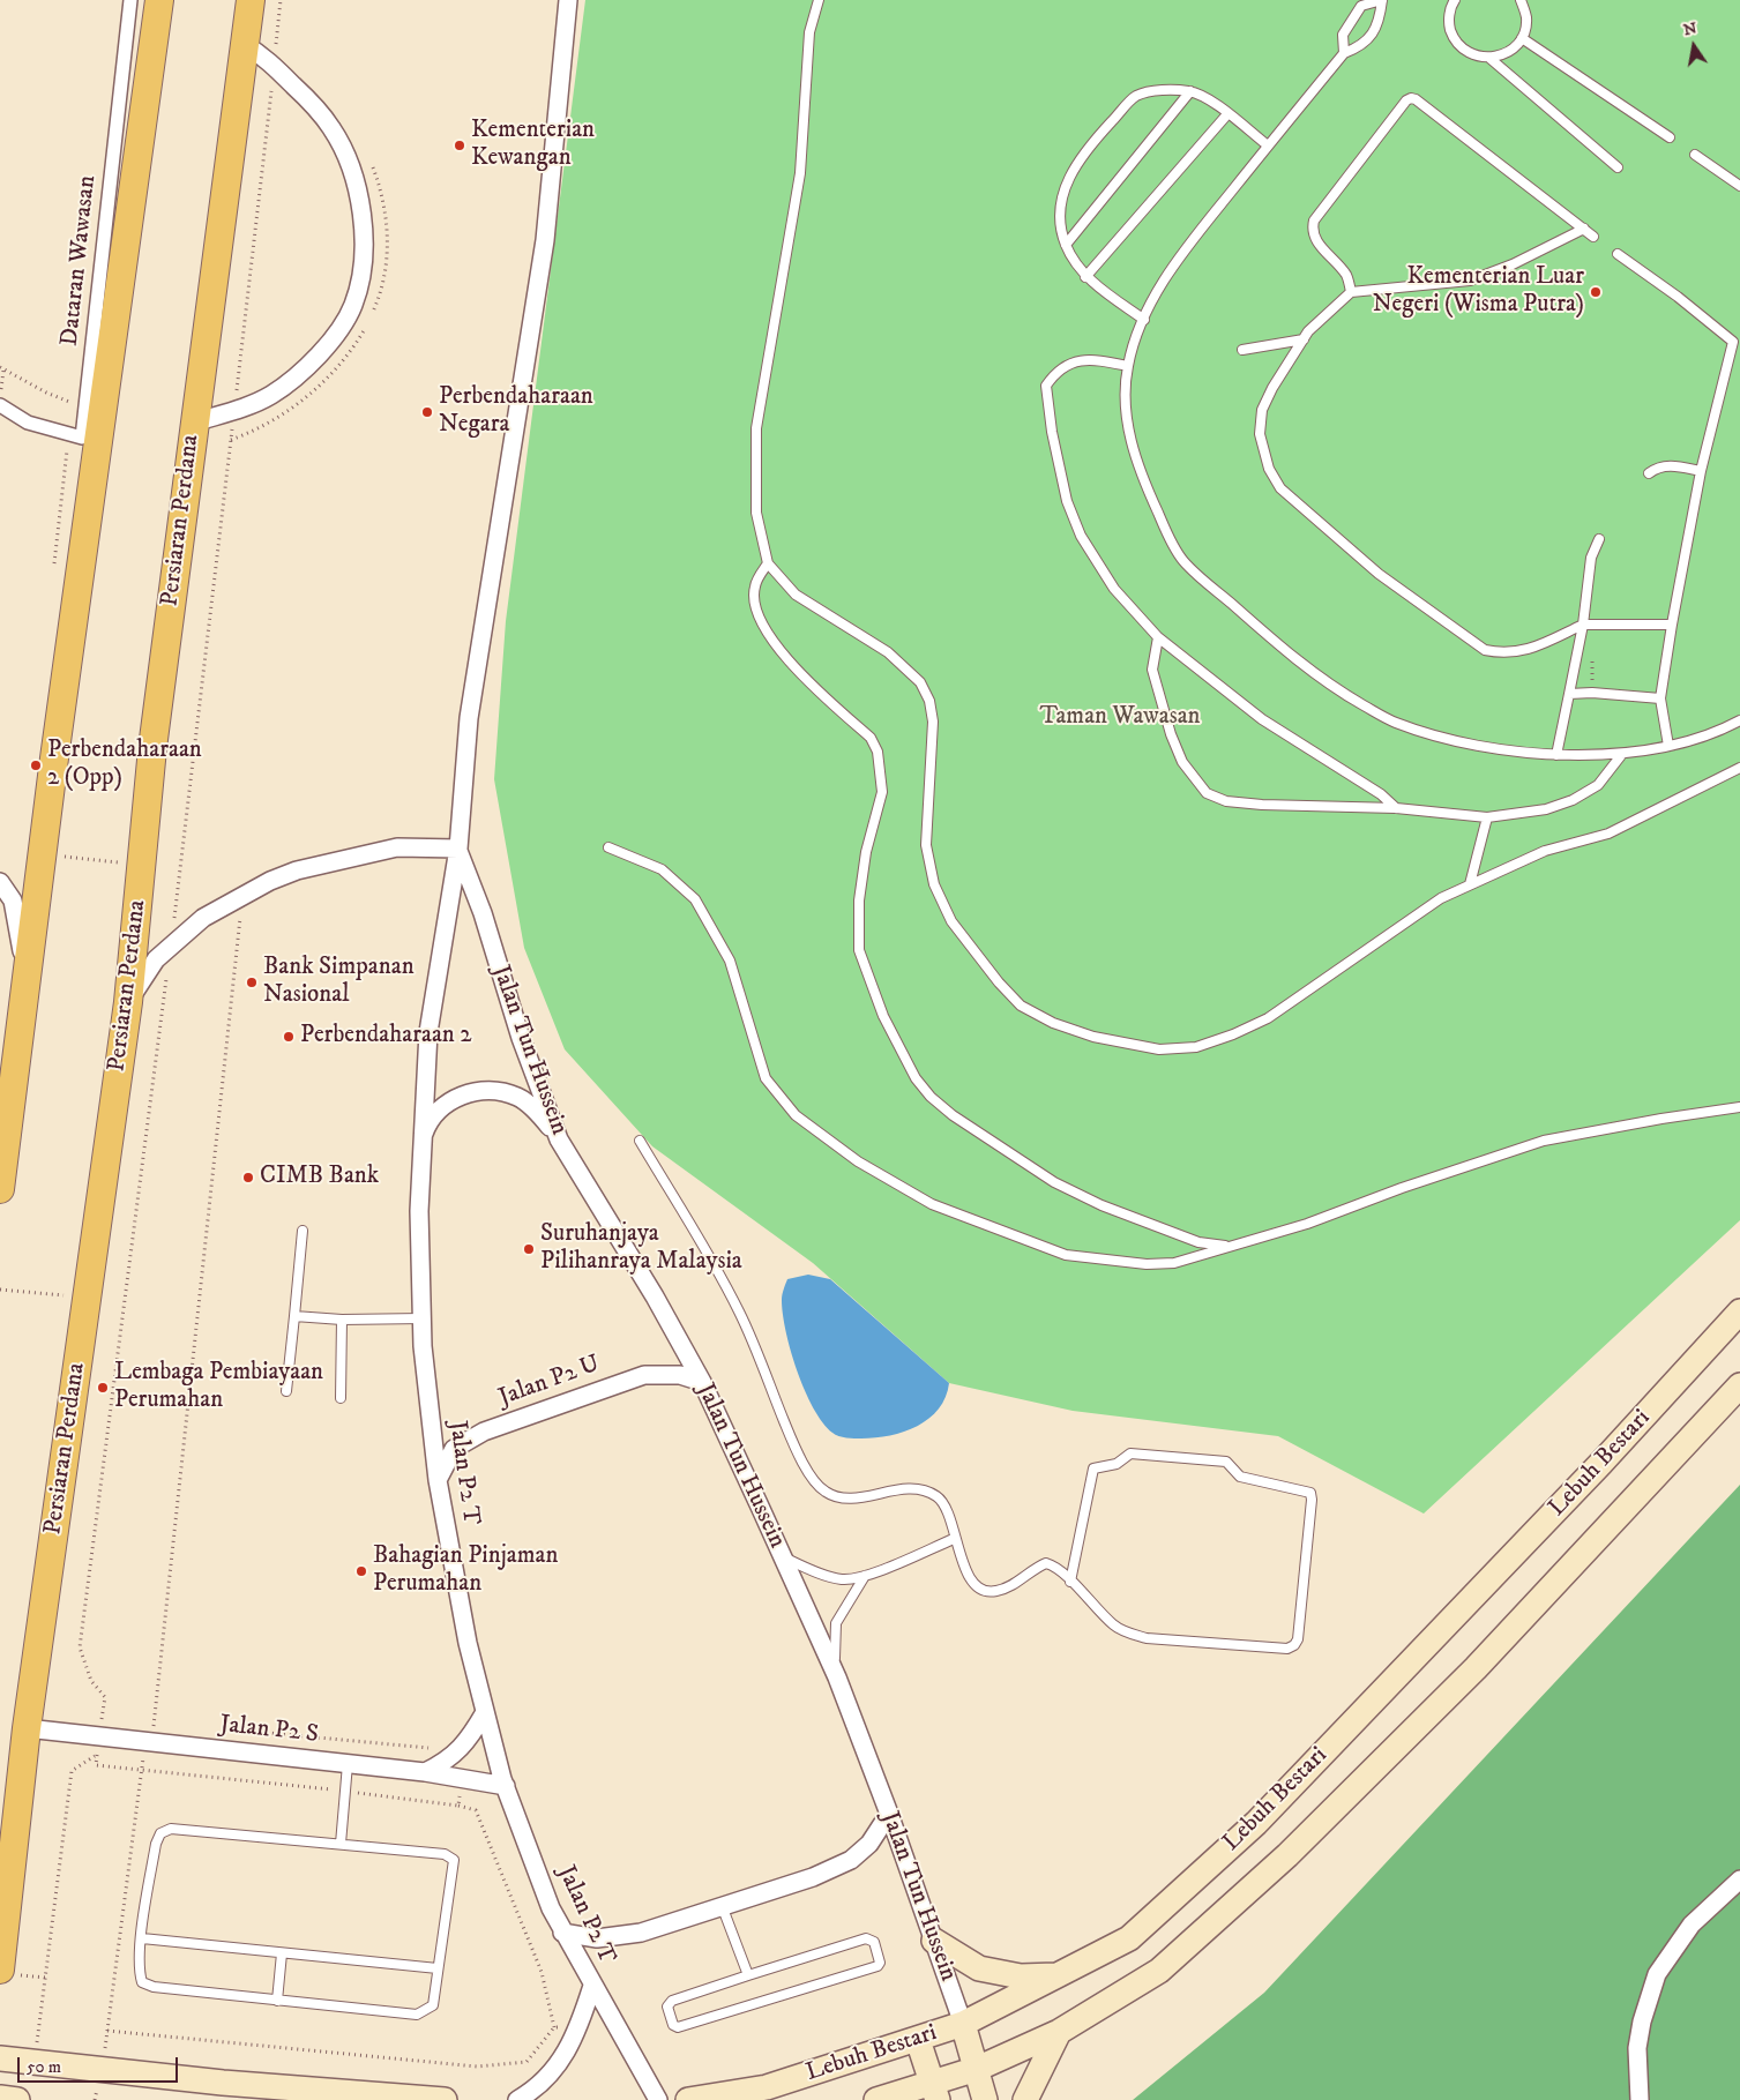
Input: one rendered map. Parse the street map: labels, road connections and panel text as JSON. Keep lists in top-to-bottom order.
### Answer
{
  "streets": {
    "main road": ["Persiaran Perdana", "Jalan Tun Hussein", "Lebuh Bestari"],
    "street": [
      "Dataran Wawasan",
      "Jalan P2 U",
      "Jalan P2 T",
      "Jalan P2 S"
    ]
  },
  "crossings": [
    ["Persiaran Perdana", "Jalan P2 S"],
    ["Jalan Tun Hussein", "Jalan P2 U"],
    ["Jalan Tun Hussein", "Lebuh Bestari"],
    ["Jalan Tun Hussein", "Jalan P2 T"],
    ["Jalan P2 U", "Jalan P2 T"],
    ["Jalan P2 T", "Jalan P2 S"]
  ],
  "parks": ["Taman Wawasan"],
  "places": [
    "Kementerian Kewangan",
    "Kementerian Luar Negeri (Wisma Putra)",
    "Perbendaharaan Negara",
    "Perbendaharaan 2 (Opp)",
    "Bank Simpanan Nasional",
    "Perbendaharaan 2",
    "CIMB Bank",
    "Suruhanjaya Pilihanraya Malaysia",
    "Lembaga Pembiayaan Perumahan",
    "Bahagian Pinjaman Perumahan"
  ],
  "scale_bar": "50 m",
  "north": "top"
}
